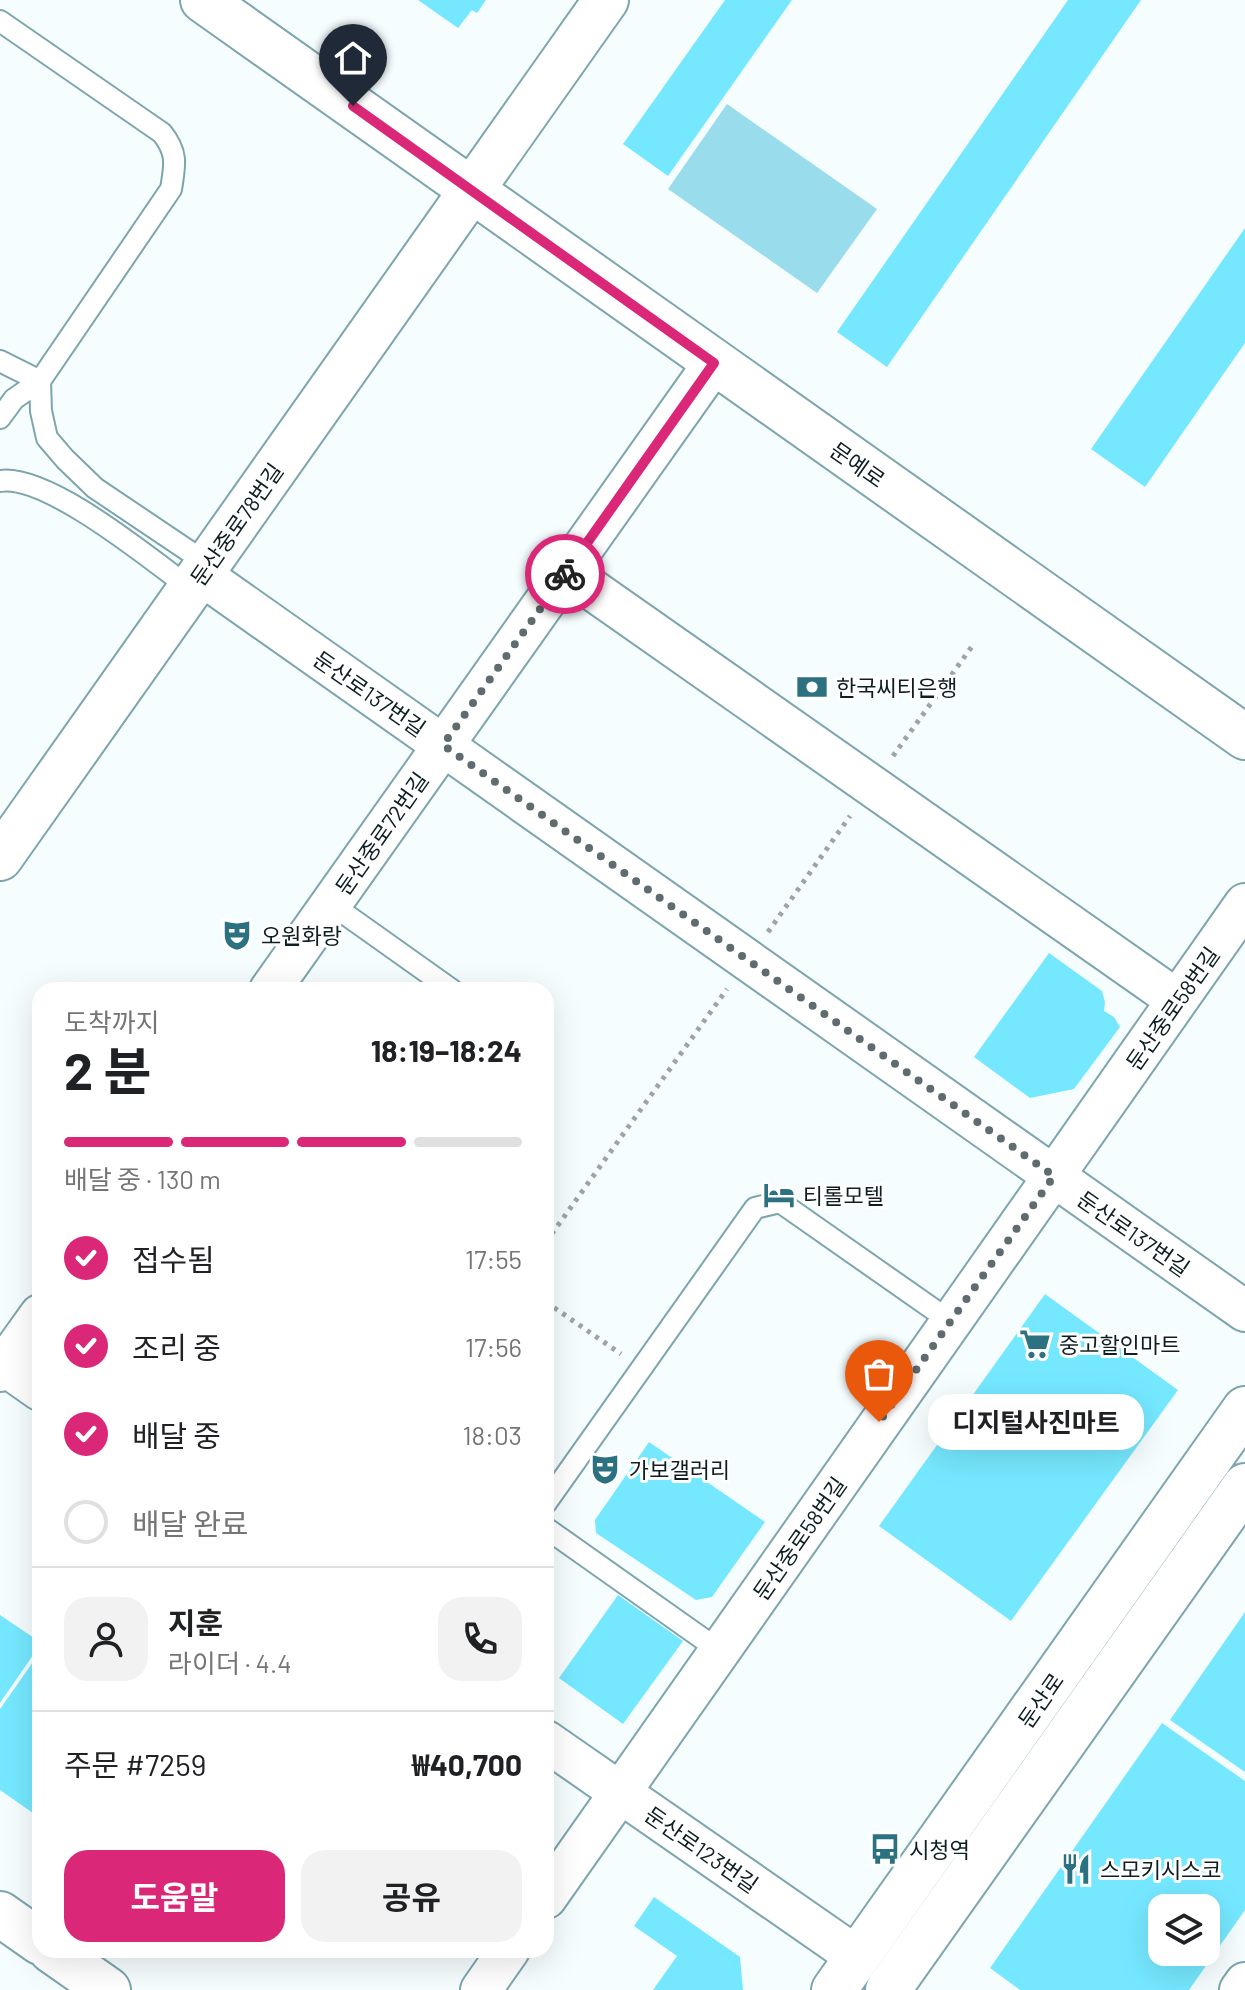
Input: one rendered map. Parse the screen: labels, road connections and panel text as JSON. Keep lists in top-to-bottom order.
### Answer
{
  "streets": {
    "main road": ["문예로", "둔산중로78번길", "둔산로"],
    "street": [
      "둔산로137번길",
      "둔산중로72번길",
      "둔산중로58번길",
      "둔산로123번길"
    ]
  },
  "crossings": [
    ["문예로", "둔산중로78번길"],
    ["문예로", "둔산중로72번길"],
    ["둔산중로78번길", "둔산로137번길"],
    ["둔산로137번길", "둔산중로72번길"],
    ["둔산로137번길", "둔산중로58번길"],
    ["둔산중로58번길", "둔산로123번길"],
    ["둔산로", "둔산로123번길"]
  ],
  "places": {
    "bank": ["한국씨티은행"],
    "theatre": ["오원화랑", "가보갤러리"],
    "hotel": ["티롤모텔"],
    "supermarket": ["중고할인마트"],
    "other": ["디지털사진마트"],
    "bus stop": ["시청역"],
    "restaurant": ["스모키시스코"]
  },
  "page": {
    "heading": ["2 분", "도착까지", "18:19–18:24"],
    "panel": [
      "지훈",
      "라이더 · 4.4",
      "주문 #7259",
      "₩40,700"
    ],
    "bar": "배달 중 · 130 m",
    "list": [
      ["접수됨", "17:55"],
      ["조리 중", "17:56"],
      ["배달 중", "18:03"],
      "배달 완료"
    ],
    "bubble": "디지털사진마트",
    "buttons": ["도움말", "공유"]
  }
}
